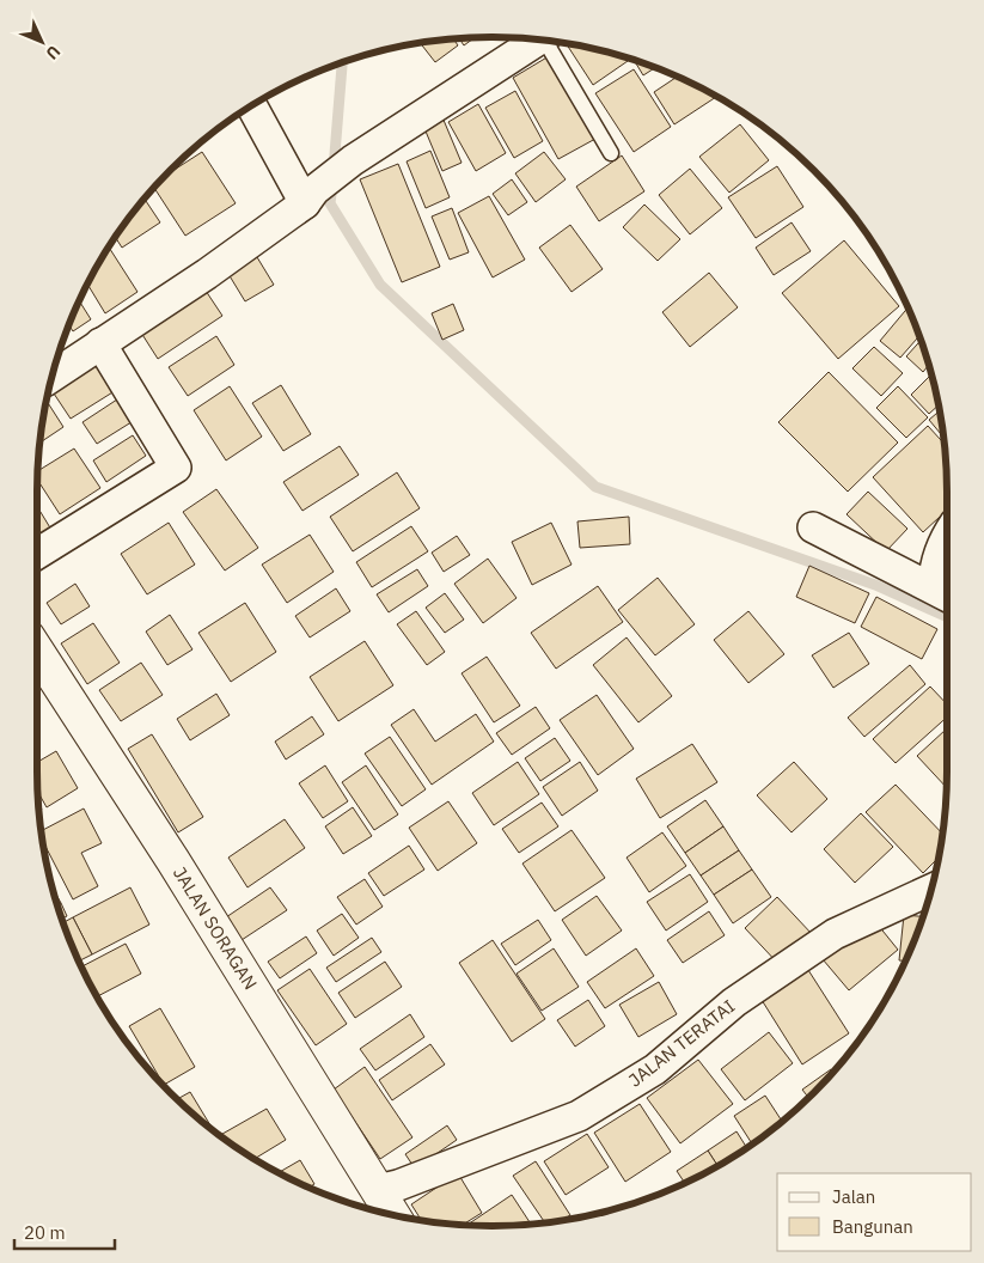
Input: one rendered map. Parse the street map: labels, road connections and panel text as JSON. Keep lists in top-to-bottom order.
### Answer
{
  "streets": {
    "street": ["JALAN SORAGAN", "JALAN TERATAI"]
  },
  "crossings": [
    ["JALAN SORAGAN", "JALAN TERATAI"]
  ],
  "legend": ["Jalan", "Bangunan"],
  "scale_bar": "20 m",
  "north": "bottom right"
}
